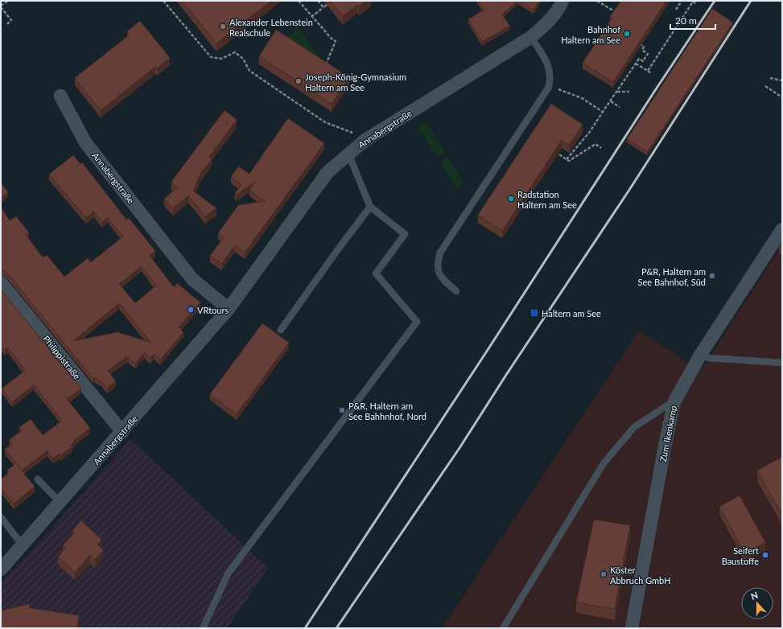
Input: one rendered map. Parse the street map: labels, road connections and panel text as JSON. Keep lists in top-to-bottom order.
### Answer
{
  "streets": {
    "street": ["Annabergstraße", "Philippistraße", "Zum Ikenkamp"]
  },
  "crossings": [
    ["Annabergstraße", "Philippistraße"]
  ],
  "places": {
    "other": [
      "Alexander Lebenstein Realschule",
      "Bahnhof Haltern am See",
      "Joseph-König-Gymnasium Haltern am See",
      "Radstation Haltern am See",
      "P&R, Haltern am See Bahnhof, Süd",
      "VRtours",
      "P&R, Haltern am See Bahhnhof, Nord",
      "Seifert Baustoffe",
      "Köster Abbruch GmbH"
    ],
    "transit": ["Haltern am See"]
  },
  "scale_bar": "20 m",
  "north": "top"
}
